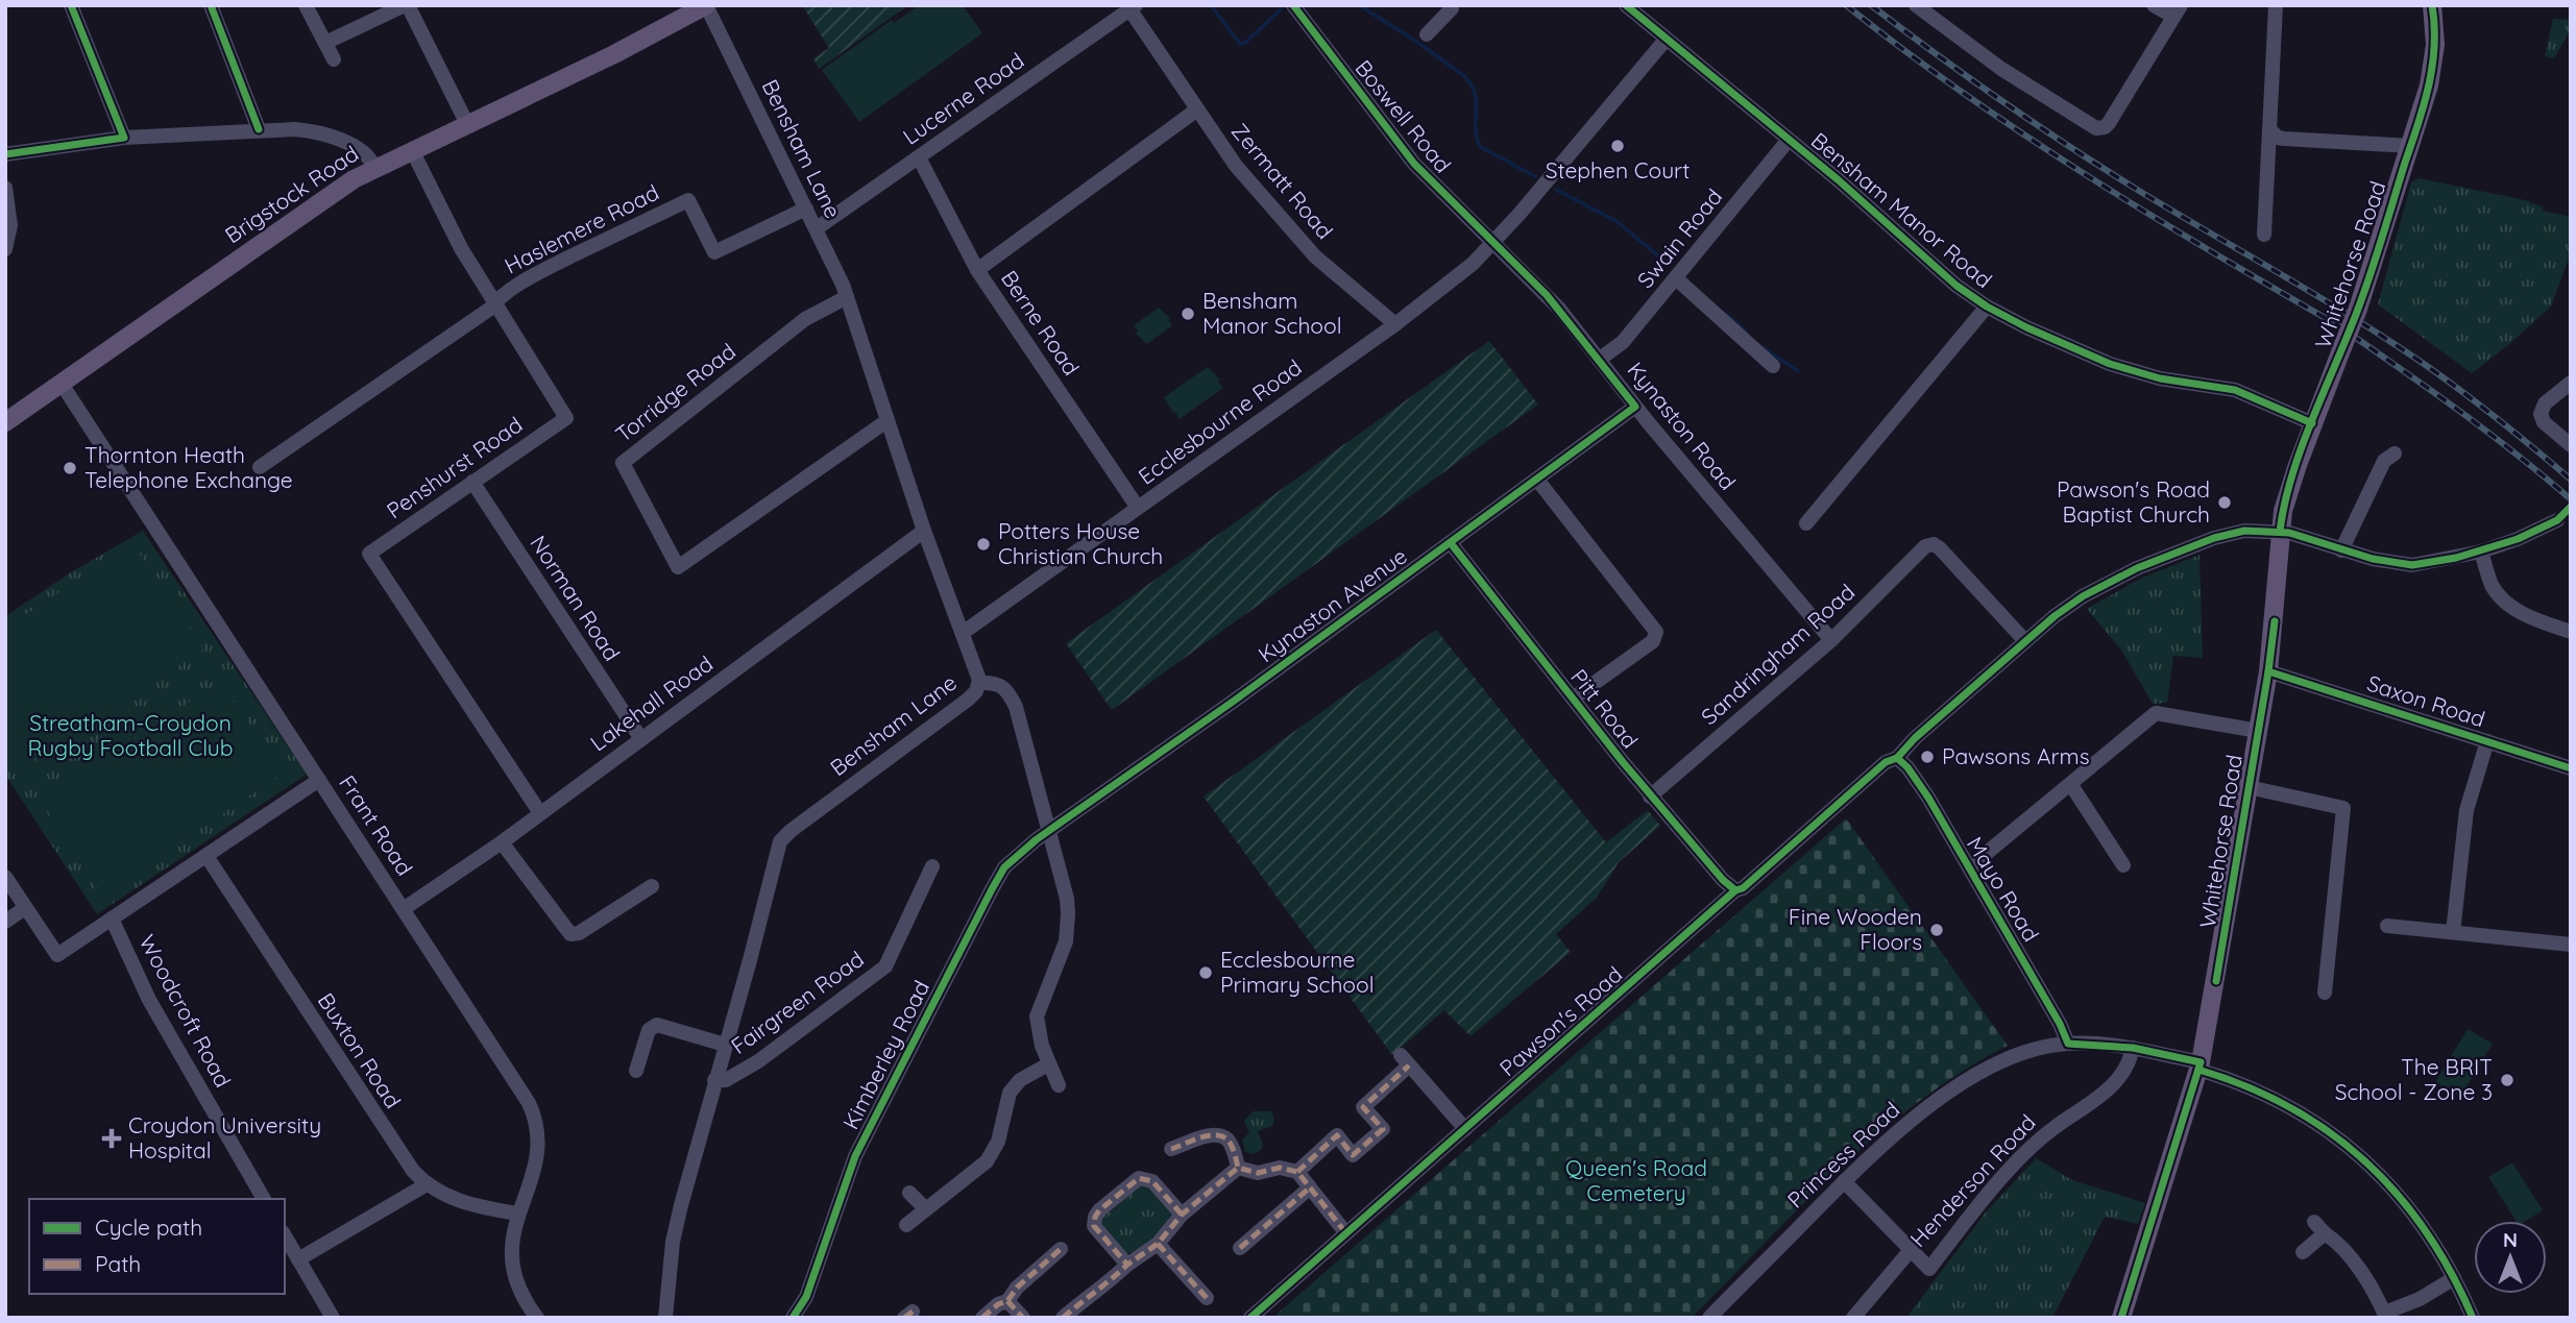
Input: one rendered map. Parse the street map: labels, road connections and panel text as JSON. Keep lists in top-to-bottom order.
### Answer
{
  "streets": {
    "main road": ["Brigstock Road", "Whitehorse Road"],
    "street": [
      "Lucerne Road",
      "Boswell Road",
      "Bensham Lane",
      "Zermatt Road",
      "Bensham Manor Road",
      "Haslemere Road",
      "Swain Road",
      "Berne Road",
      "Torridge Road",
      "Ecclesbourne Road",
      "Kynaston Road",
      "Penshurst Road",
      "Norman Road",
      "Kynaston Avenue",
      "Sandringham Road",
      "Saxon Road",
      "Lakehall Road",
      "Pitt Road",
      "Frant Road",
      "Mayo Road",
      "Fairgreen Road",
      "Woodcroft Road",
      "Pawson's Road",
      "Buxton Road",
      "Kimberley Road",
      "Princess Road",
      "Henderson Road"
    ]
  },
  "crossings": [
    ["Lucerne Road", "Bensham Lane"],
    ["Lucerne Road", "Zermatt Road"],
    ["Lucerne Road", "Berne Road"],
    ["Boswell Road", "Ecclesbourne Road"],
    ["Boswell Road", "Kynaston Road"],
    ["Bensham Lane", "Brigstock Road"],
    ["Bensham Lane", "Haslemere Road"],
    ["Bensham Lane", "Torridge Road"],
    ["Bensham Lane", "Ecclesbourne Road"],
    ["Bensham Lane", "Lakehall Road"],
    ["Bensham Lane", "Fairgreen Road"],
    ["Zermatt Road", "Ecclesbourne Road"],
    ["Brigstock Road", "Penshurst Road"],
    ["Brigstock Road", "Frant Road"],
    ["Bensham Manor Road", "Swain Road"],
    ["Bensham Manor Road", "Whitehorse Road"],
    ["Bensham Manor Road", "Ecclesbourne Road"],
    ["Haslemere Road", "Penshurst Road"],
    ["Swain Road", "Kynaston Road"],
    ["Whitehorse Road", "Saxon Road"],
    ["Whitehorse Road", "Princess Road"],
    ["Berne Road", "Ecclesbourne Road"],
    ["Ecclesbourne Road", "Kynaston Road"],
    ["Kynaston Road", "Kynaston Avenue"],
    ["Kynaston Road", "Sandringham Road"],
    ["Penshurst Road", "Norman Road"],
    ["Penshurst Road", "Lakehall Road"],
    ["Norman Road", "Lakehall Road"],
    ["Kynaston Avenue", "Pitt Road"],
    ["Kynaston Avenue", "Kimberley Road"],
    ["Sandringham Road", "Pitt Road"],
    ["Sandringham Road", "Pawson's Road"],
    ["Lakehall Road", "Frant Road"],
    ["Pitt Road", "Pawson's Road"],
    ["Frant Road", "Buxton Road"],
    ["Mayo Road", "Pawson's Road"],
    ["Mayo Road", "Princess Road"],
    ["Princess Road", "Henderson Road"]
  ],
  "parks": ["Streatham-Croydon Rugby Football Club", "Queen's Road Cemetery"],
  "places": {
    "other": [
      "Stephen Court",
      "Bensham Manor School",
      "Thornton Heath Telephone Exchange",
      "Pawson's Road Baptist Church",
      "Potters House Christian Church",
      "Pawsons Arms",
      "Fine Wooden Floors",
      "Ecclesbourne Primary School",
      "The BRIT School - Zone 3"
    ],
    "health": ["Croydon University Hospital"]
  },
  "legend": ["Cycle path", "Path"],
  "north": "top"
}
